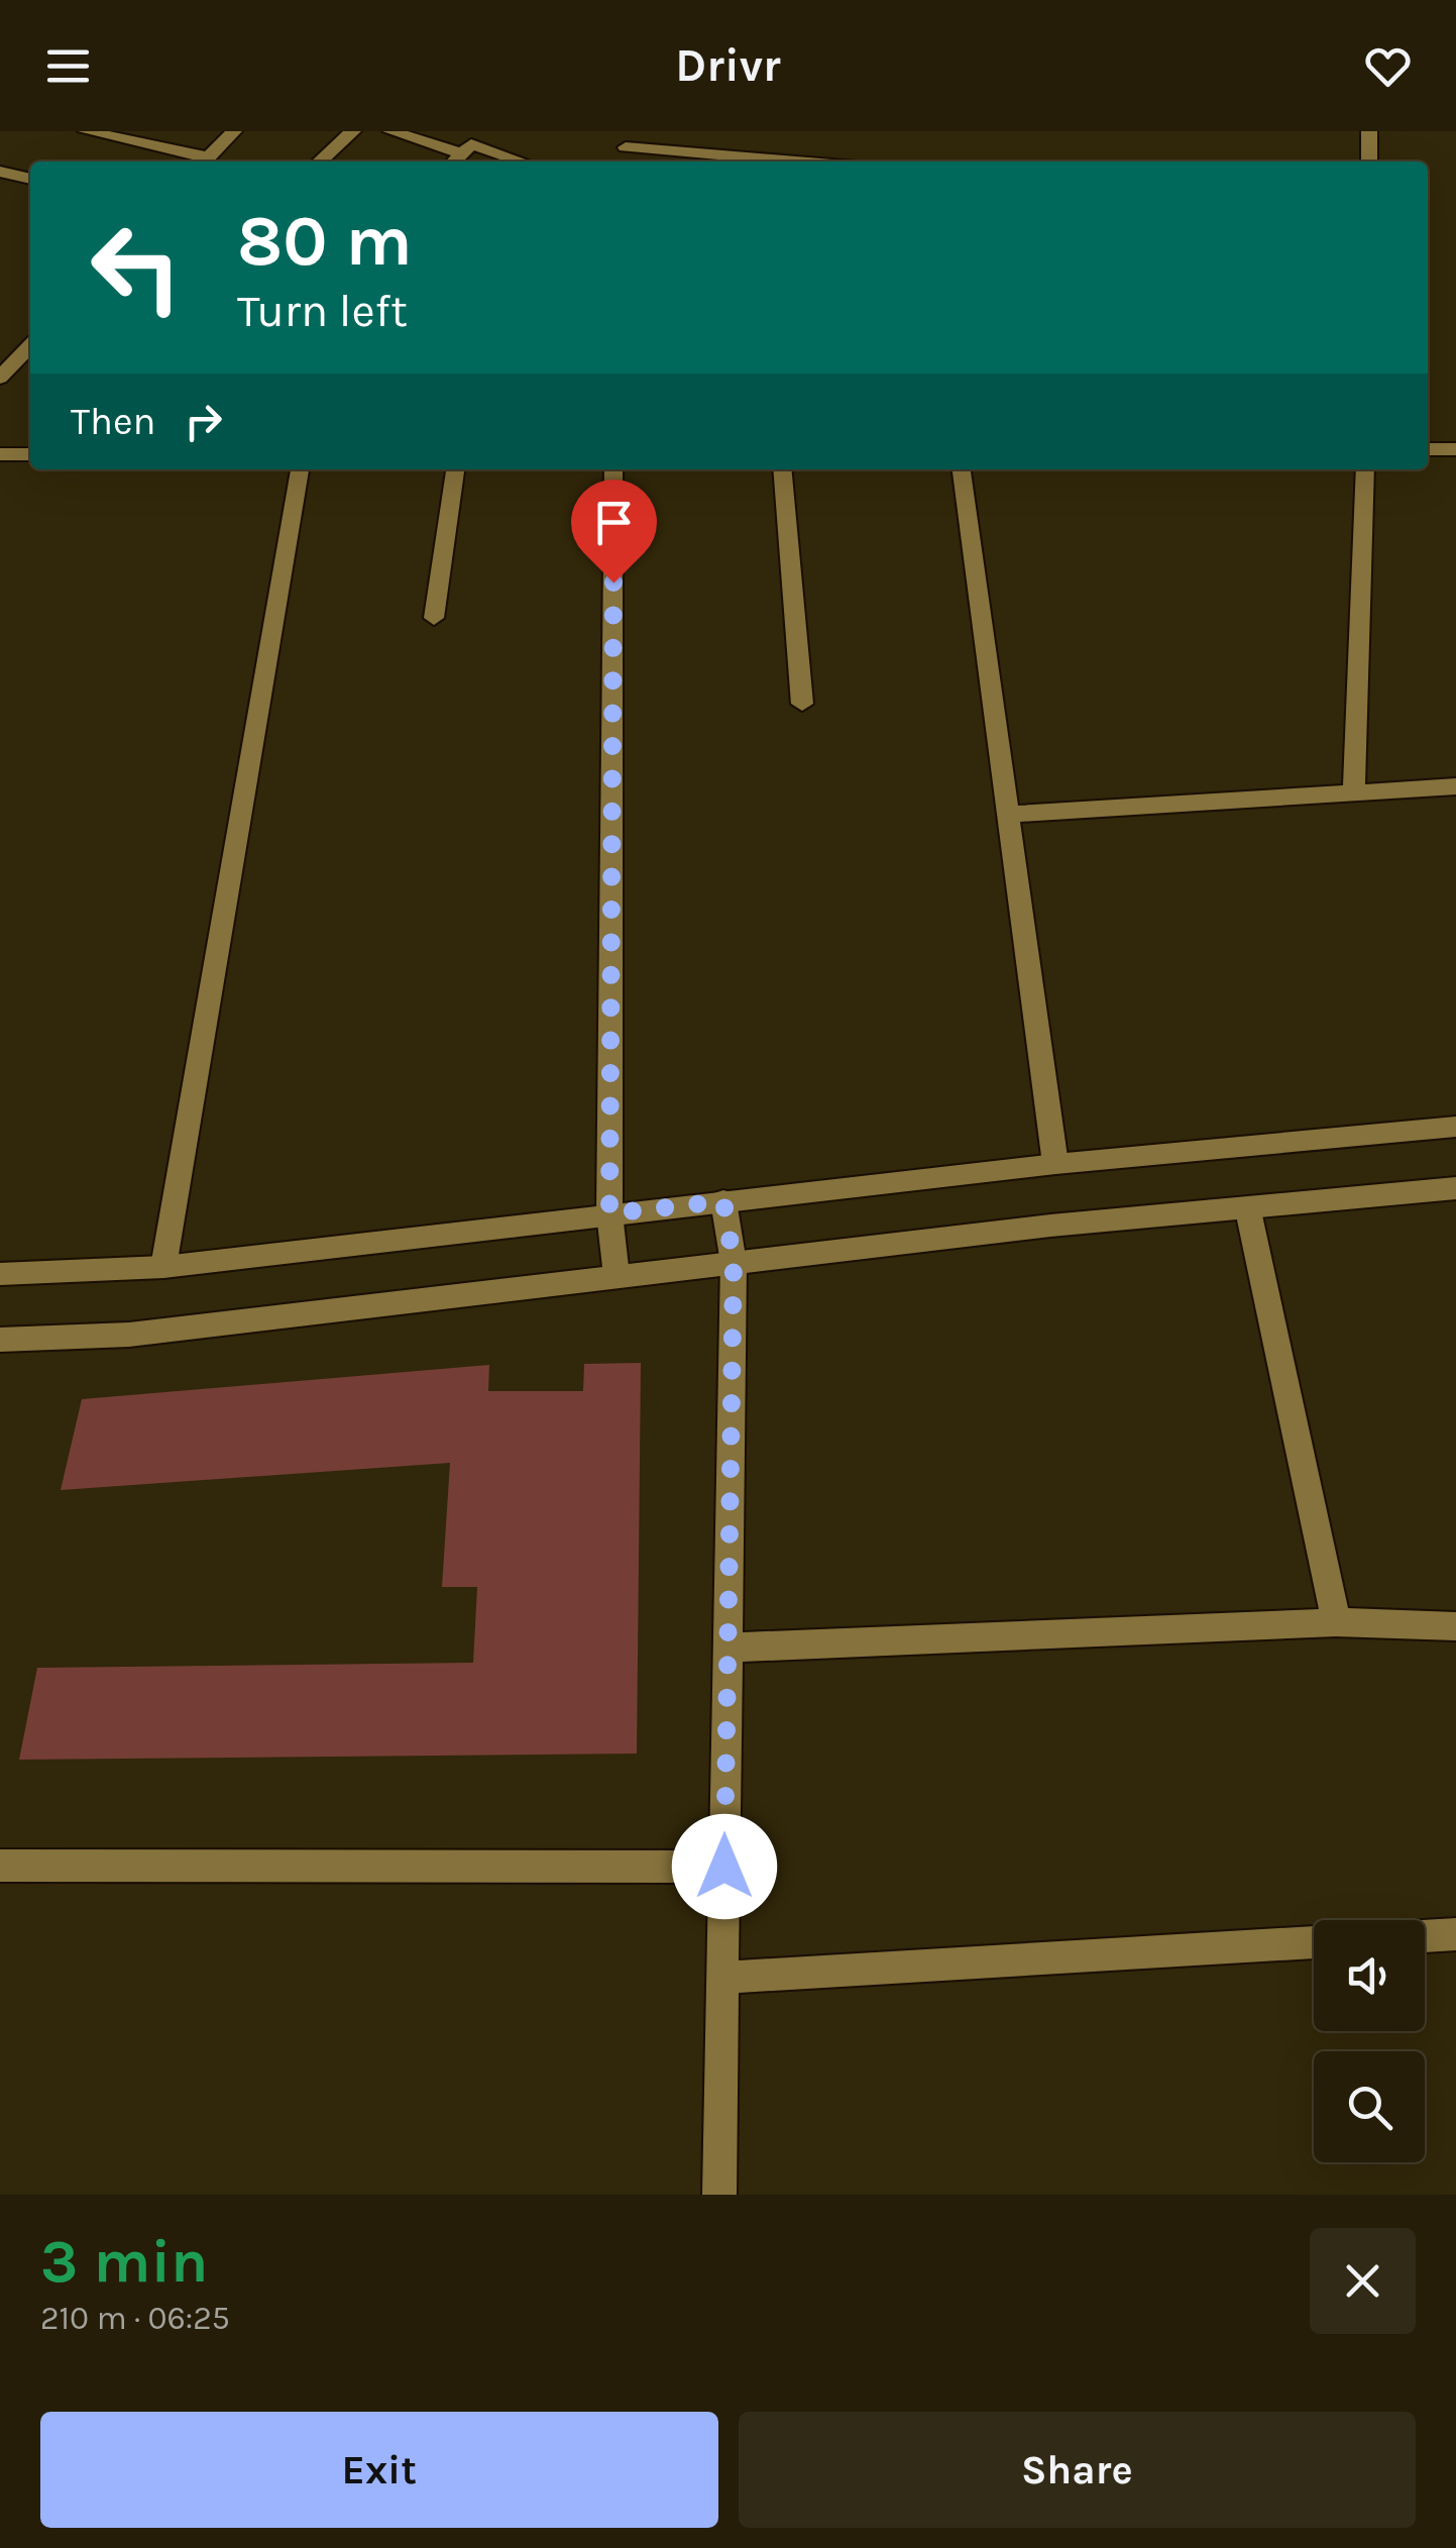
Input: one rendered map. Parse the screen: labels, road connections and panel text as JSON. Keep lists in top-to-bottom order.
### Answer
{
  "page": {
    "header": "Drivr",
    "turn": ["80 m", "Turn left"],
    "then": "Then",
    "heading": ["3 min", "210 m · 06:25"],
    "buttons": ["Exit", "Share"]
  }
}
